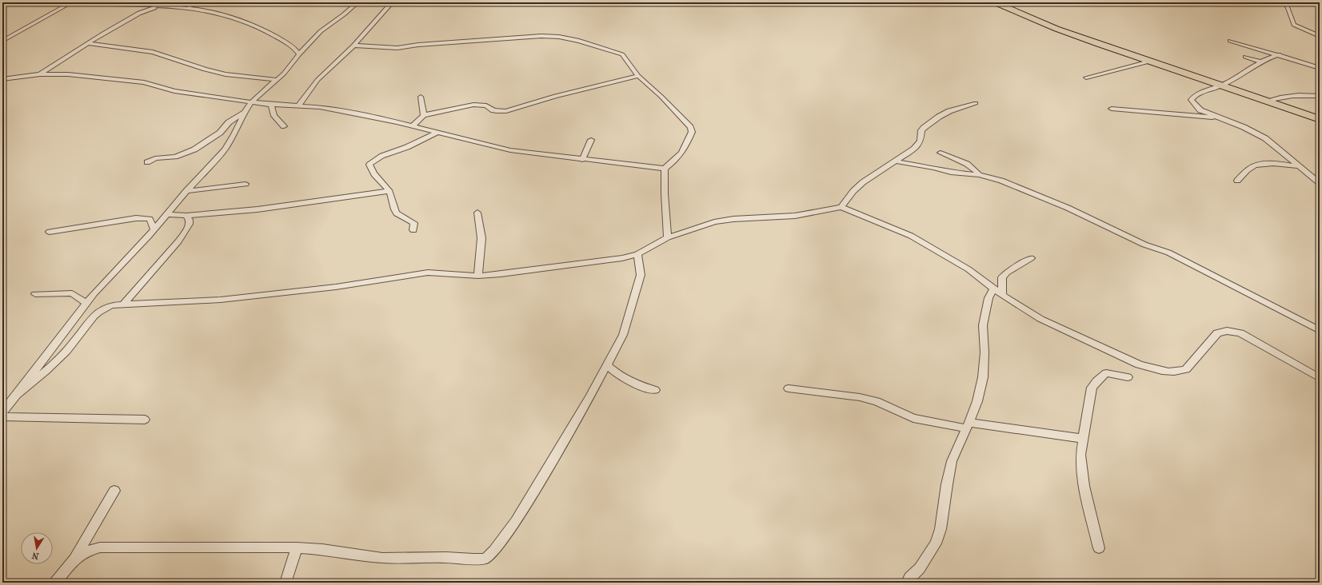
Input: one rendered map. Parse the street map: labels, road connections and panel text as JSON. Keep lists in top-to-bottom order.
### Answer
{
  "north": "bottom"
}
